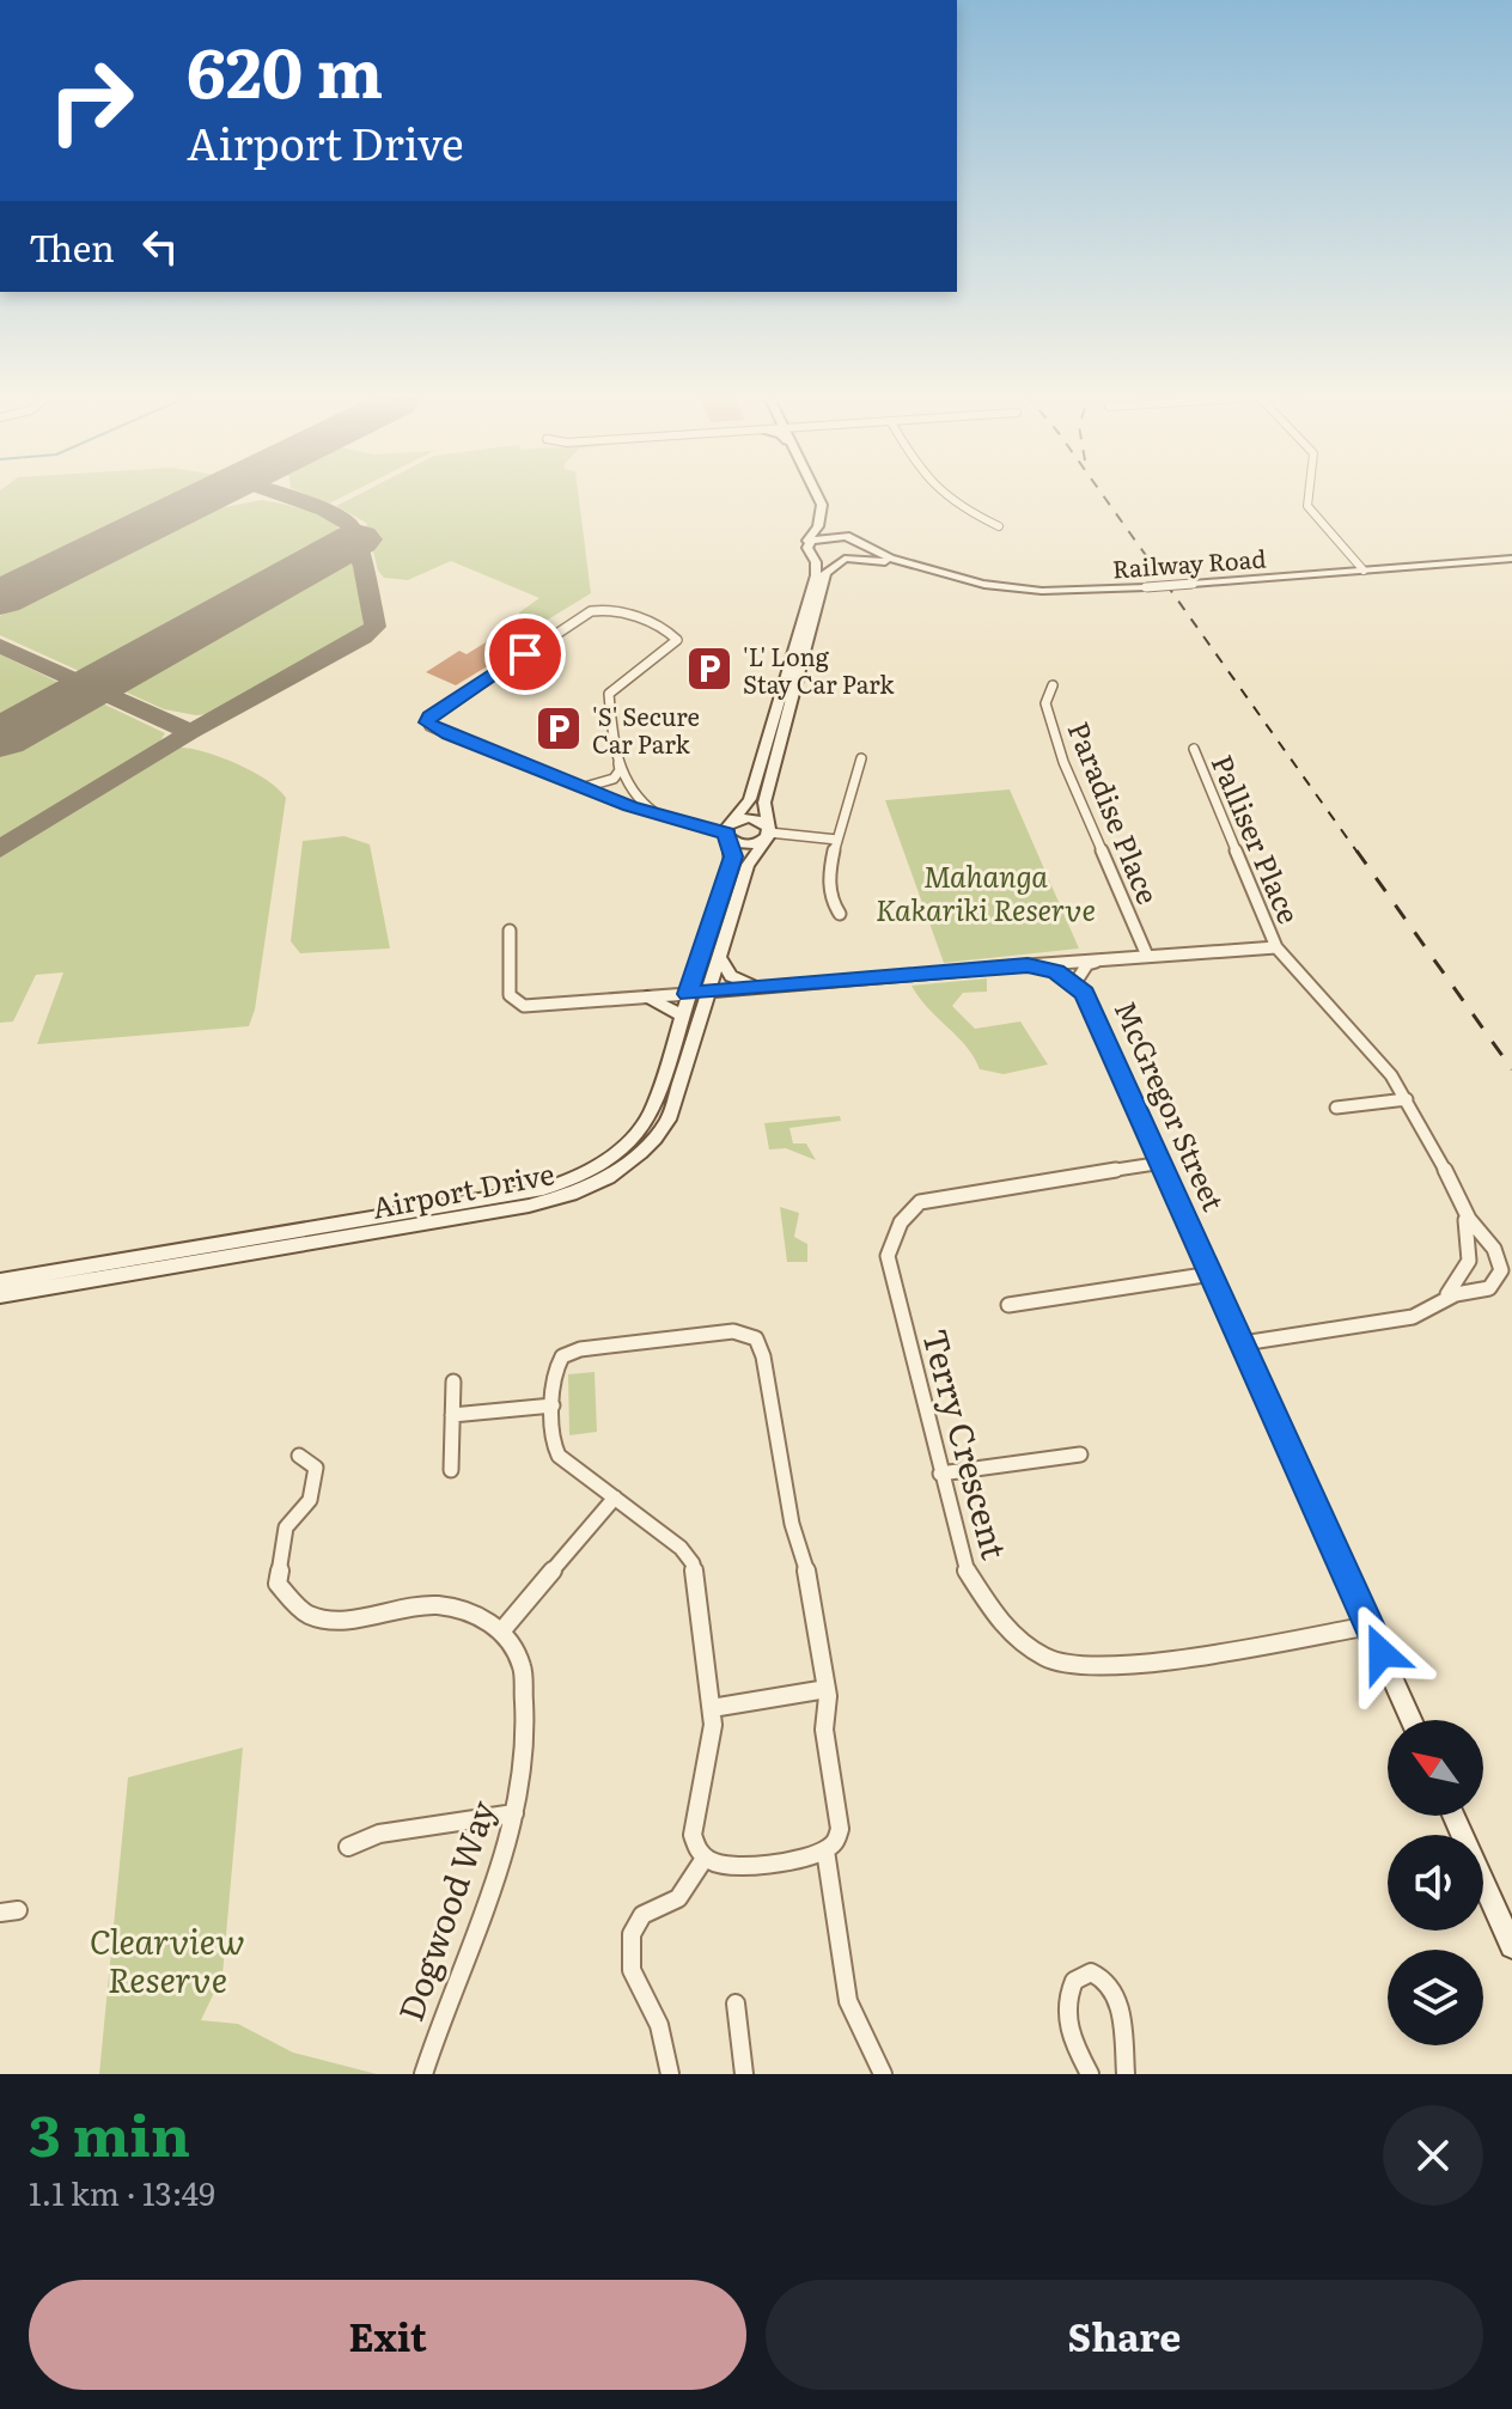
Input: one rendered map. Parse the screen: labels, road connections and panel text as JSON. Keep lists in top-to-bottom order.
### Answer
{
  "streets": {
    "main road": ["Railway Road", "McGregor Street", "Airport Drive"],
    "street": [
      "Paradise Place",
      "Palliser Place",
      "Terry Crescent",
      "Dogwood Way"
    ]
  },
  "crossings": [
    ["Railway Road", "Airport Drive"],
    ["McGregor Street", "Terry Crescent"]
  ],
  "parks": ["Mahanga Kakariki Reserve", "Clearview Reserve"],
  "places": {
    "parking": ["'L' Long Stay Car Park", "'S' Secure Car Park"]
  },
  "north": "top left",
  "page": {
    "turn": ["620 m", "Airport Drive"],
    "then": "Then",
    "heading": ["3 min", "1.1 km · 13:49"],
    "buttons": ["Exit", "Share"]
  }
}
